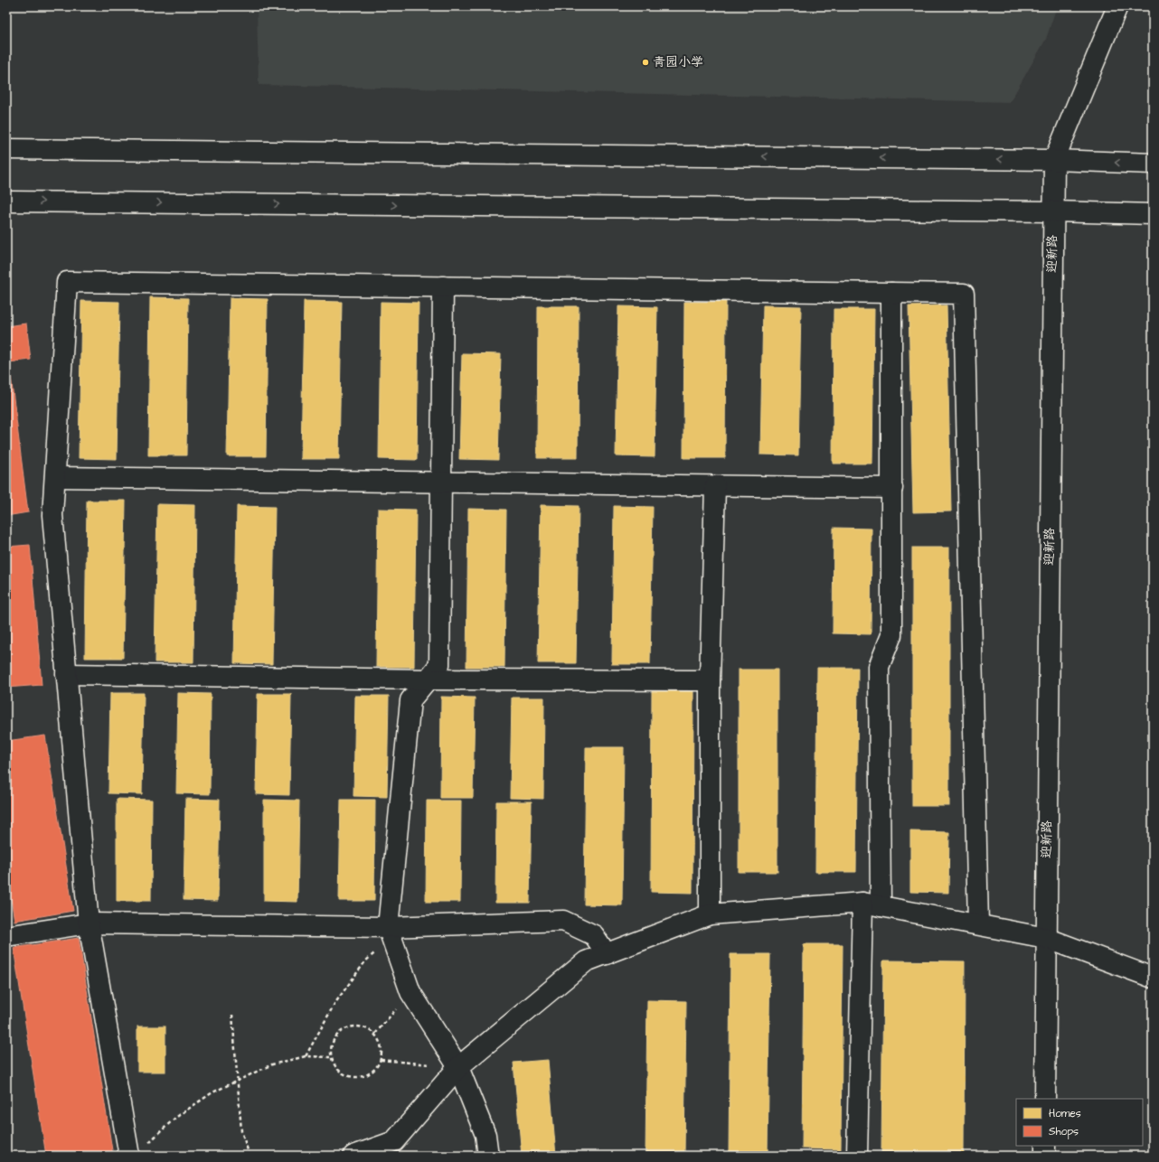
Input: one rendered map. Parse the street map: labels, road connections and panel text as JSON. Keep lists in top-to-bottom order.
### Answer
{
  "streets": {
    "street": ["迎新路"]
  },
  "places": ["青园小学"],
  "legend": ["Homes", "Shops"]
}
